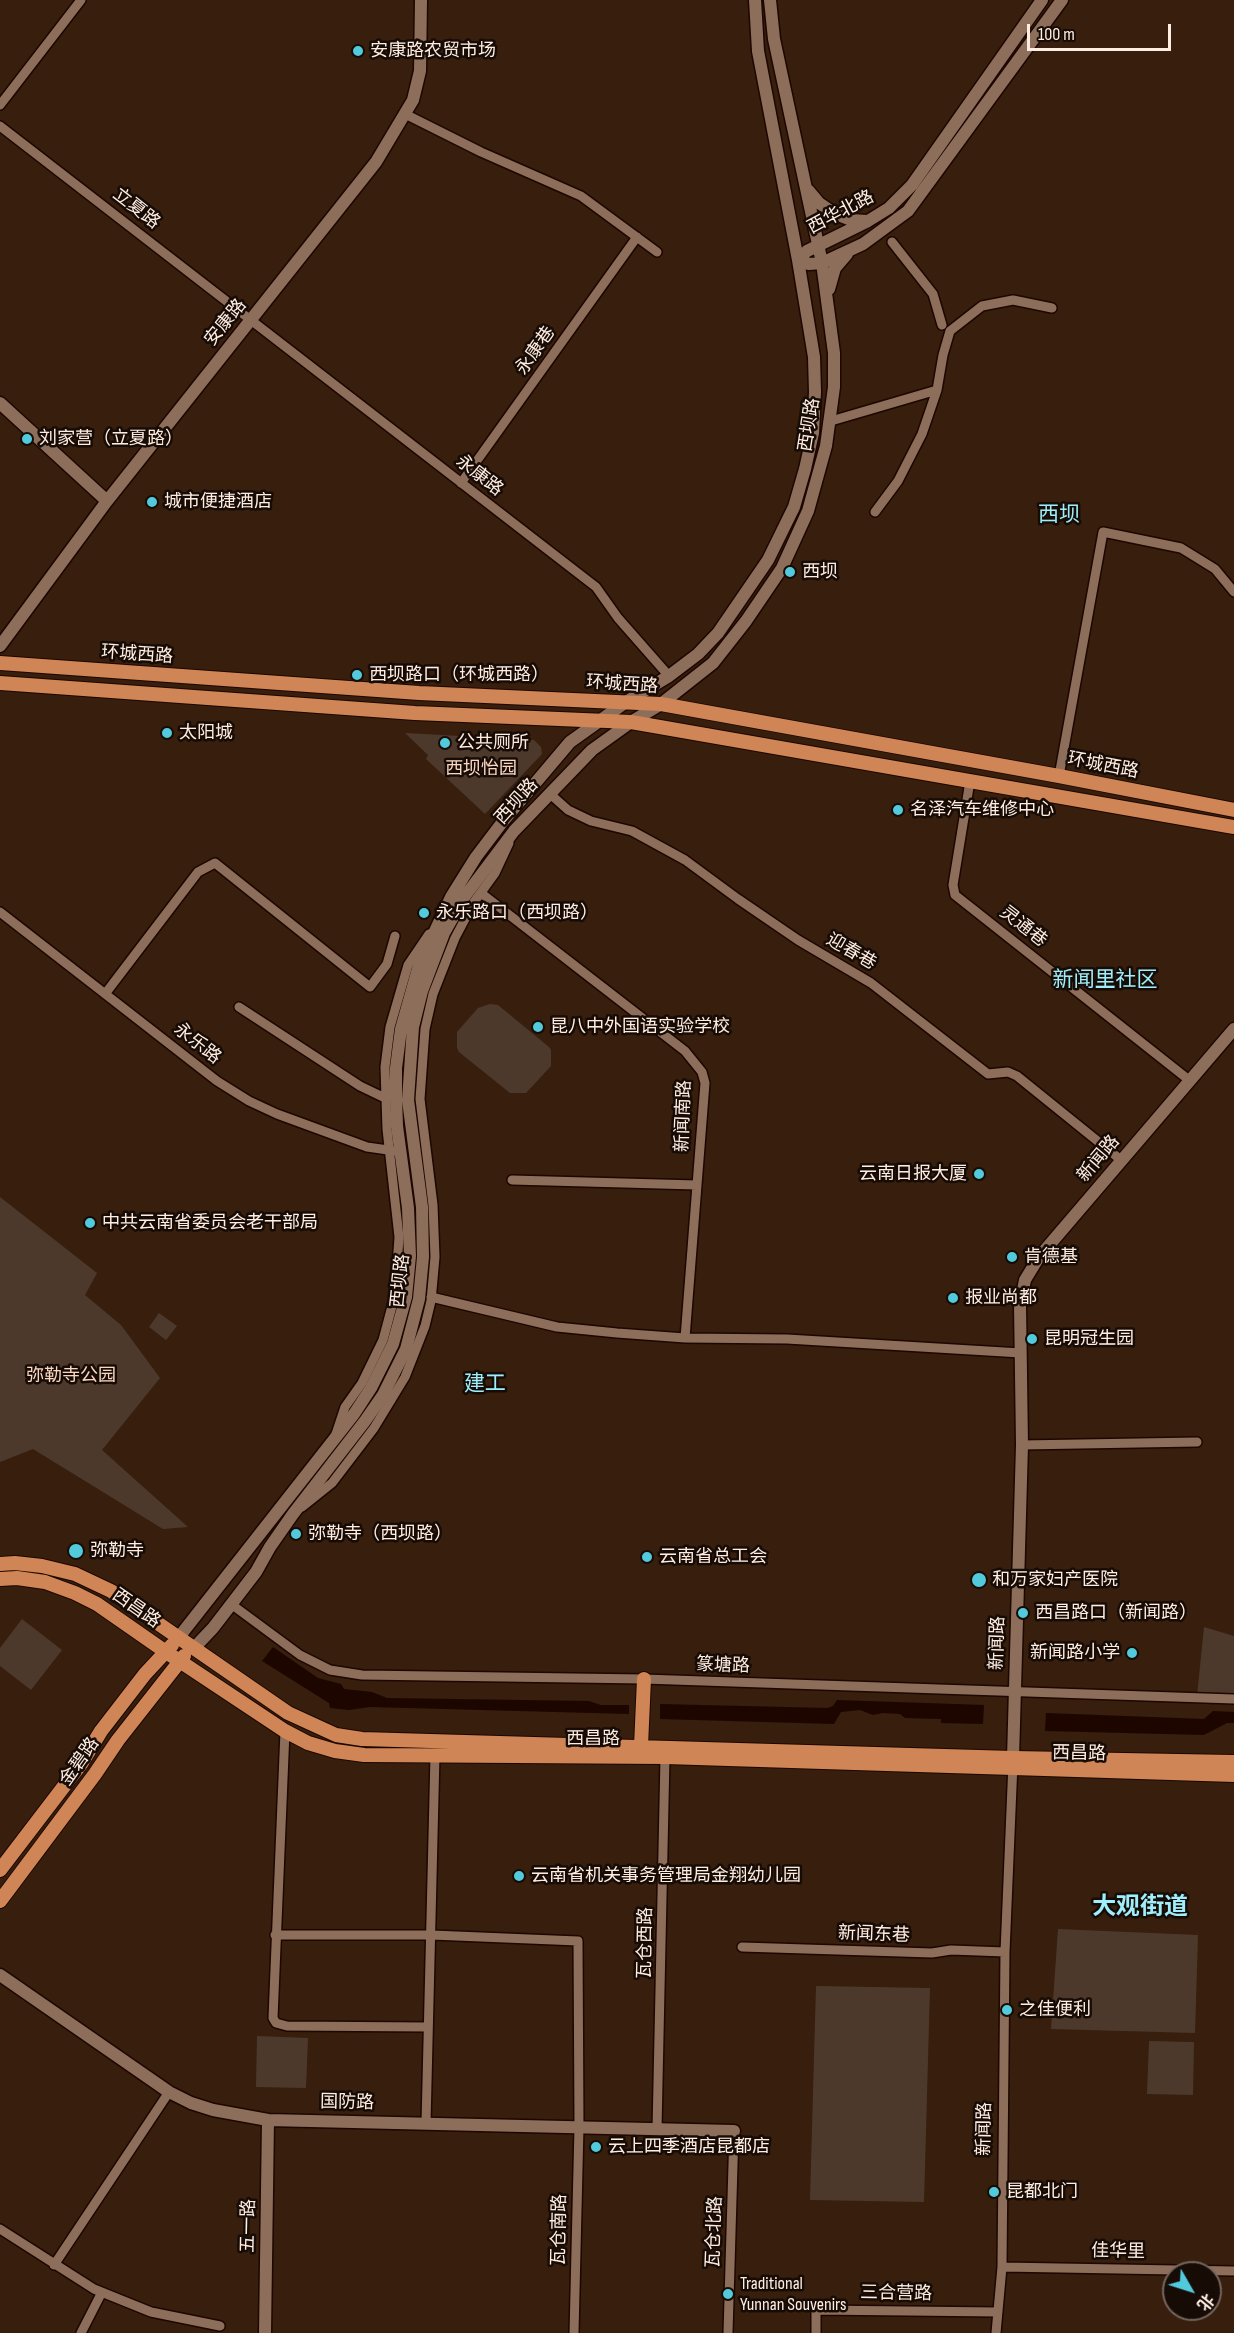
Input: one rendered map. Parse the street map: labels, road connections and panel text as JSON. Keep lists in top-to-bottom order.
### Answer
{
  "streets": {
    "main road": [
      "西华北路",
      "安康路",
      "西坝路",
      "环城西路",
      "新闻路",
      "西昌路",
      "金碧路",
      "国防路",
      "五一路"
    ],
    "street": [
      "立夏路",
      "永康巷",
      "永康路",
      "灵通巷",
      "迎春巷",
      "永乐路",
      "新闻南路",
      "篆塘路",
      "新闻东巷",
      "瓦仓西路",
      "瓦仓南路",
      "瓦仓北路",
      "佳华里",
      "三合营路"
    ]
  },
  "crossings": [
    ["立夏路", "安康路"],
    ["立夏路", "永康路"],
    ["西华北路", "西坝路"],
    ["安康路", "永康路"],
    ["永康巷", "永康路"],
    ["西坝路", "永康路"],
    ["西坝路", "环城西路"],
    ["西坝路", "迎春巷"],
    ["西坝路", "永乐路"],
    ["西坝路", "西昌路"],
    ["西坝路", "篆塘路"],
    ["西坝路", "金碧路"],
    ["环城西路", "灵通巷"],
    ["灵通巷", "新闻路"],
    ["迎春巷", "新闻路"],
    ["新闻路", "西昌路"],
    ["新闻路", "篆塘路"],
    ["新闻路", "新闻东巷"],
    ["新闻路", "佳华里"],
    ["新闻路", "三合营路"],
    ["西昌路", "金碧路"],
    ["西昌路", "瓦仓西路"],
    ["瓦仓西路", "国防路"],
    ["国防路", "五一路"],
    ["国防路", "瓦仓南路"],
    ["国防路", "瓦仓北路"]
  ],
  "districts": [
    "西坝",
    "新闻里社区",
    "建工",
    "大观街道"
  ],
  "parks": ["西坝怡园", "弥勒寺公园"],
  "places": [
    "安康路农贸市场",
    "刘家营（立夏路）",
    "城市便捷酒店",
    "西坝",
    "西坝路口（环城西路）",
    "太阳城",
    "公共厕所",
    "名泽汽车维修中心",
    "永乐路口（西坝路）",
    "昆八中外国语实验学校",
    "云南日报大厦",
    "中共云南省委员会老干部局",
    "肯德基",
    "报业尚都",
    "昆明冠生园",
    "弥勒寺（西坝路）",
    "弥勒寺",
    "云南省总工会",
    "和万家妇产医院",
    "西昌路口（新闻路）",
    "新闻路小学",
    "云南省机关事务管理局金翔幼儿园",
    "之佳便利",
    "云上四季酒店昆都店",
    "昆都北门",
    "Traditional Yunnan Souvenirs"
  ],
  "scale_bar": "100 m",
  "north": "bottom right"
}
